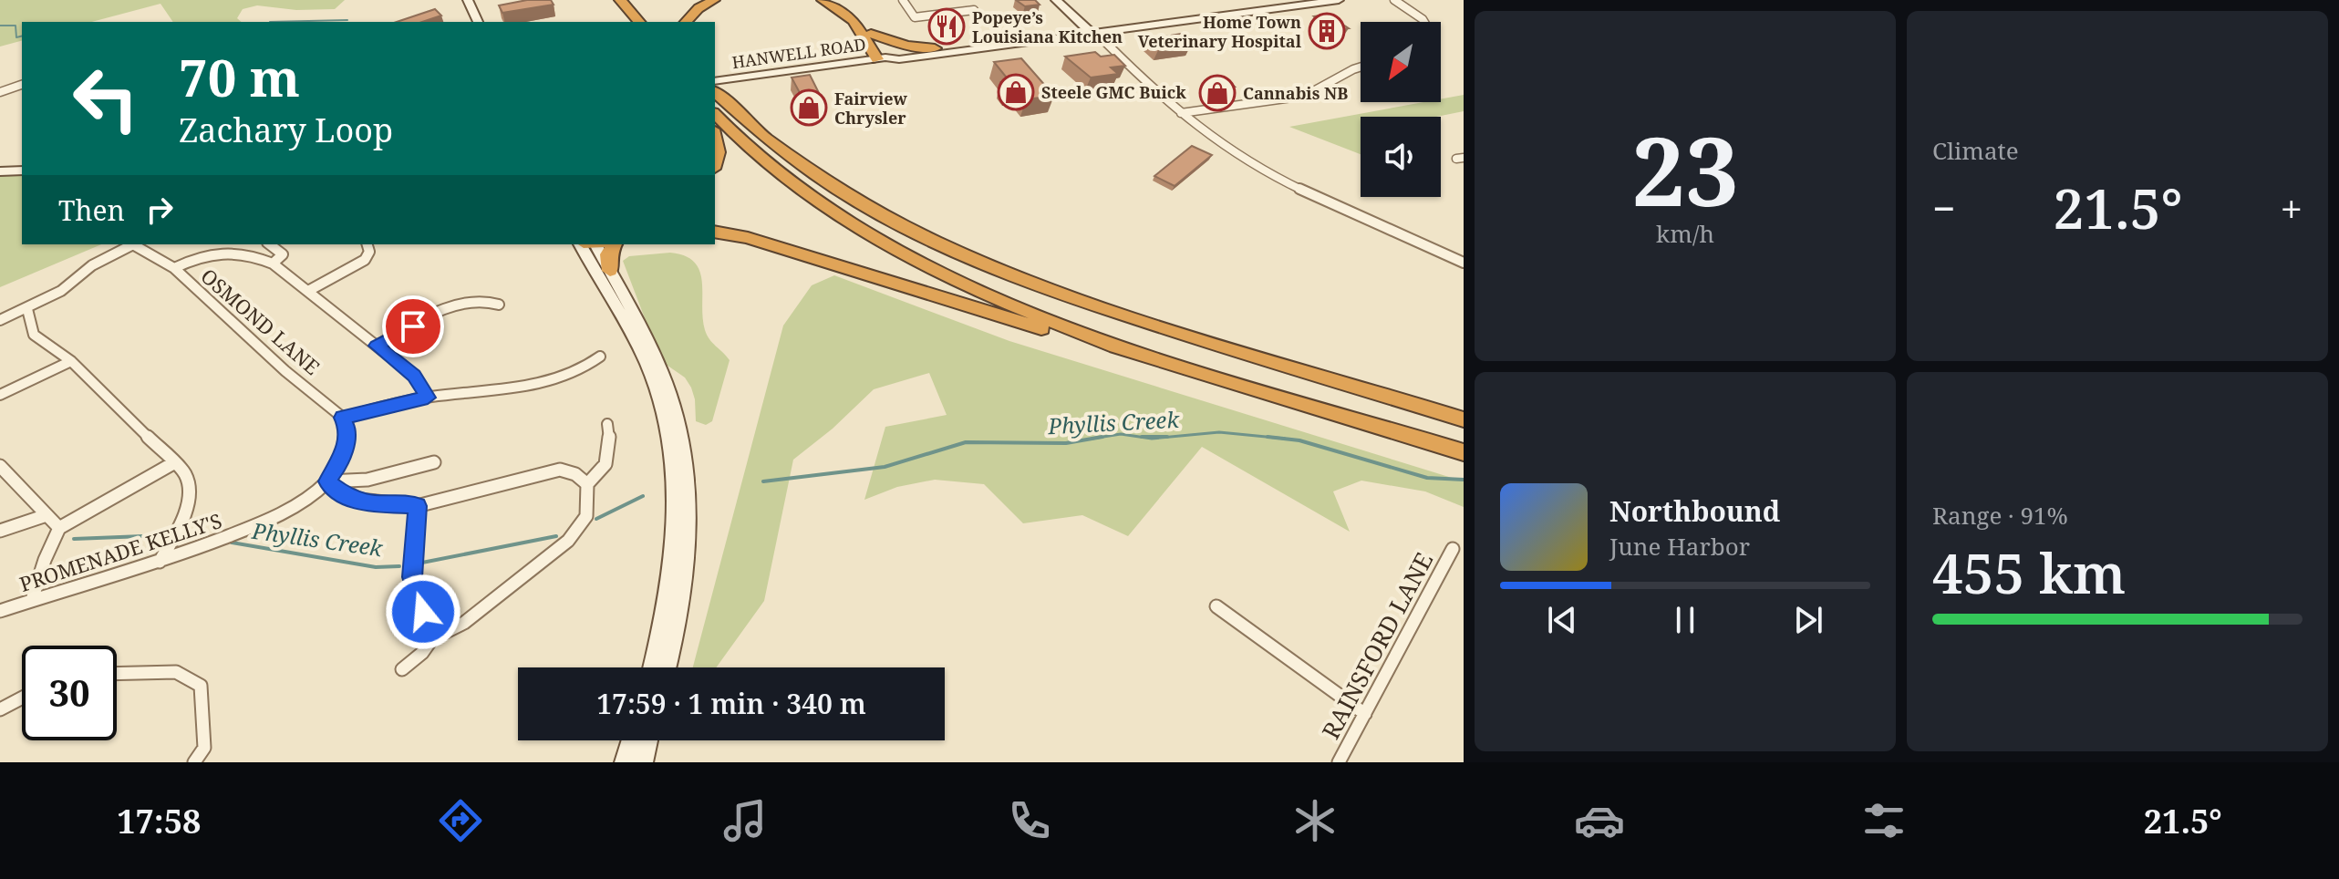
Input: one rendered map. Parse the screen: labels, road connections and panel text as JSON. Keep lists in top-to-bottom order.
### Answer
{
  "streets": {
    "main road": ["HANWELL ROAD"],
    "street": ["OSMOND LANE", "PROMENADE KELLY'S", "RAINSFORD LANE"]
  },
  "water": ["Phyllis Creek"],
  "places": {
    "restaurant": ["Popeye’s Louisiana Kitchen"],
    "building": ["Home Town Veterinary Hospital"],
    "shop": ["Steele GMC Buick", "Cannabis NB", "Fairview Chrysler"]
  },
  "north": "bottom left",
  "page": {
    "tile": [
      ["23", "km/h"],
      "Climate",
      ["Range · 91%", "455 km"]
    ],
    "turn": ["70 m", "Zachary Loop"],
    "then": "Then",
    "heat": ["−", "21.5°", "+"],
    "song": ["Northbound", "June Harbor"],
    "limit": "30",
    "trip": "17:59 · 1 min · 340 m",
    "tabs": ["17:58", "21.5°"]
  }
}
